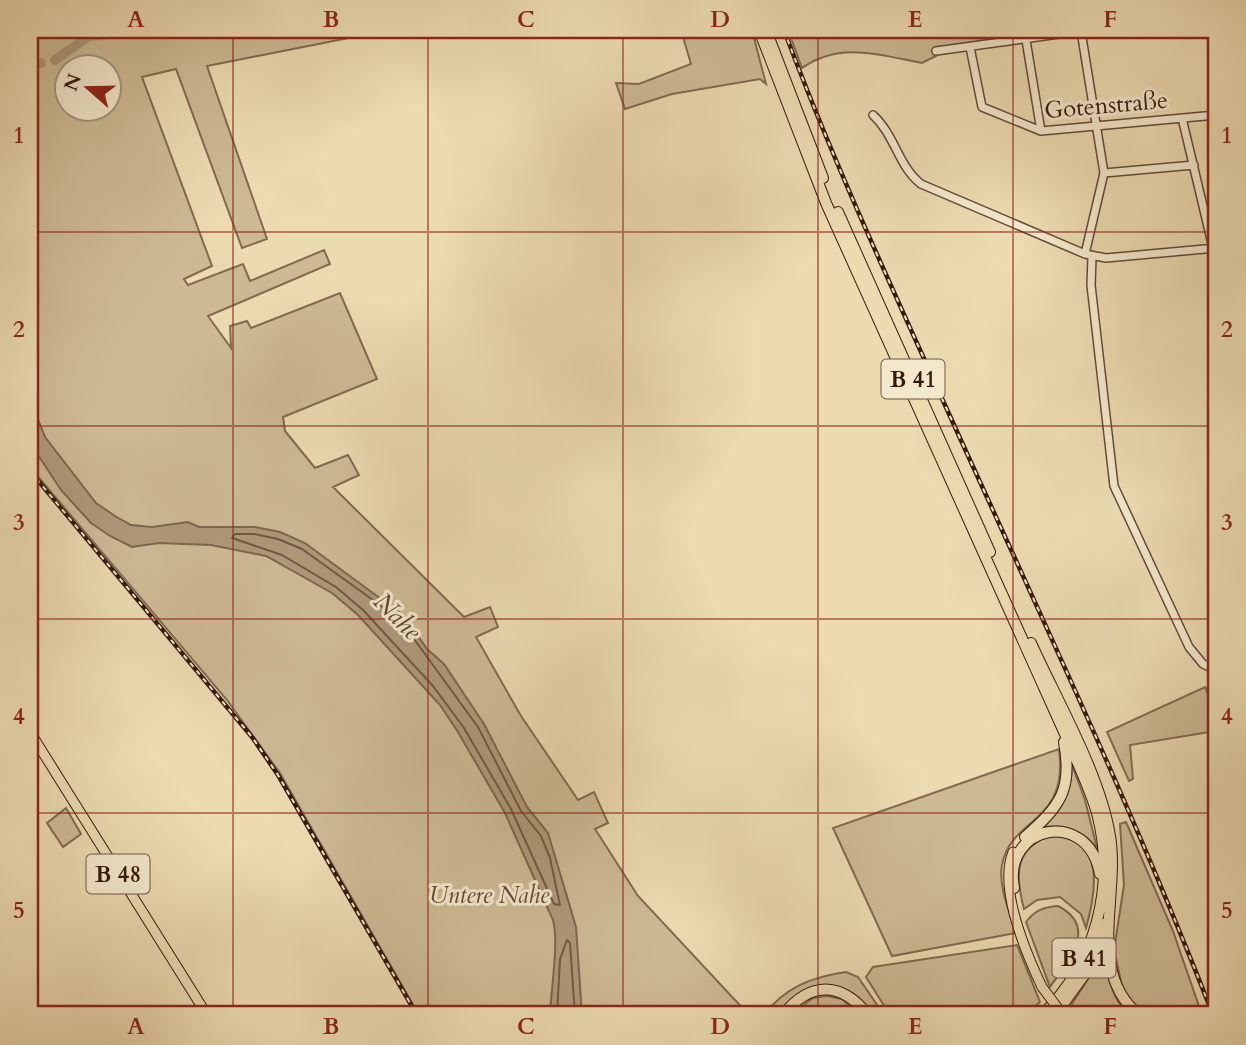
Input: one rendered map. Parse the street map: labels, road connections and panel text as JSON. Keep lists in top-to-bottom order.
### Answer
{
  "streets": {
    "highway": ["B 41"],
    "main road": ["B 48"],
    "street": ["Gotenstraße"]
  },
  "water": ["Nahe"],
  "parks": ["Untere Nahe"],
  "north": "left",
  "grid": {
    "columns": [
      "A",
      "B",
      "C",
      "D",
      "E",
      "F"
    ],
    "rows": [
      "1",
      "2",
      "3",
      "4",
      "5"
    ]
  }
}
